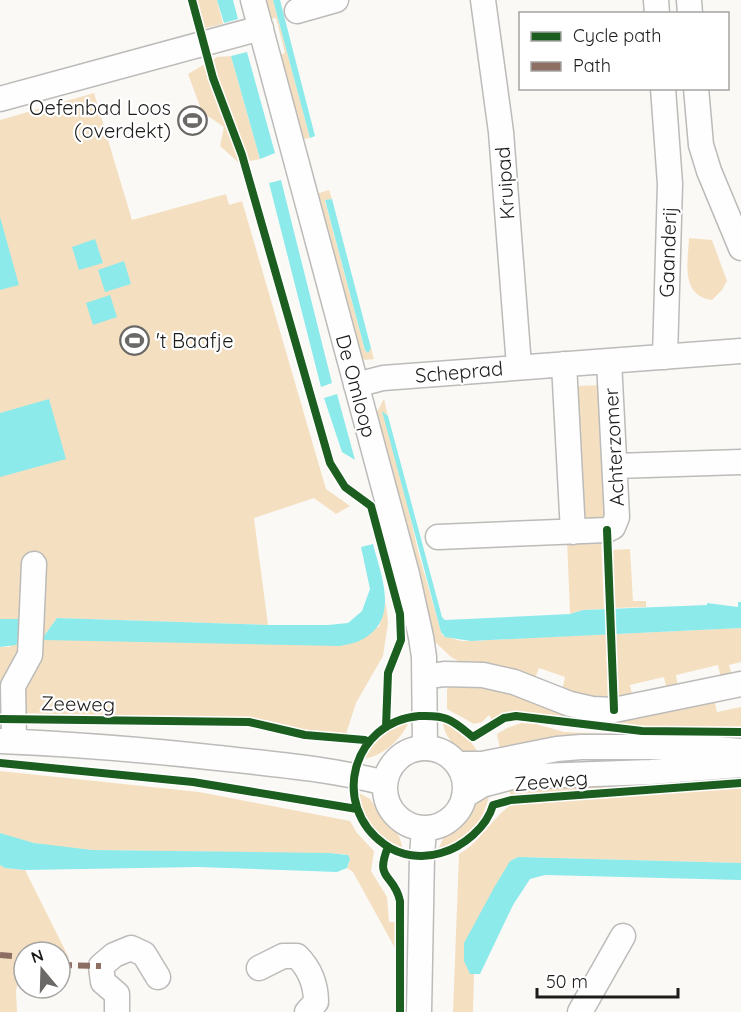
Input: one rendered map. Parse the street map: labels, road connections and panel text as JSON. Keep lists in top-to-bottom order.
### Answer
{
  "streets": {
    "street": [
      "Kruipad",
      "Gaanderij",
      "Scheprad",
      "De Omloop",
      "Achterzomer",
      "Zeeweg"
    ]
  },
  "crossings": [
    ["Kruipad", "Scheprad"],
    ["Scheprad", "De Omloop"],
    ["De Omloop", "Zeeweg"]
  ],
  "places": {
    "sports": ["Oefenbad Loos (overdekt)", "'t Baafje"]
  },
  "legend": ["Cycle path", "Path"],
  "scale_bar": "50 m",
  "north": "top"
}
